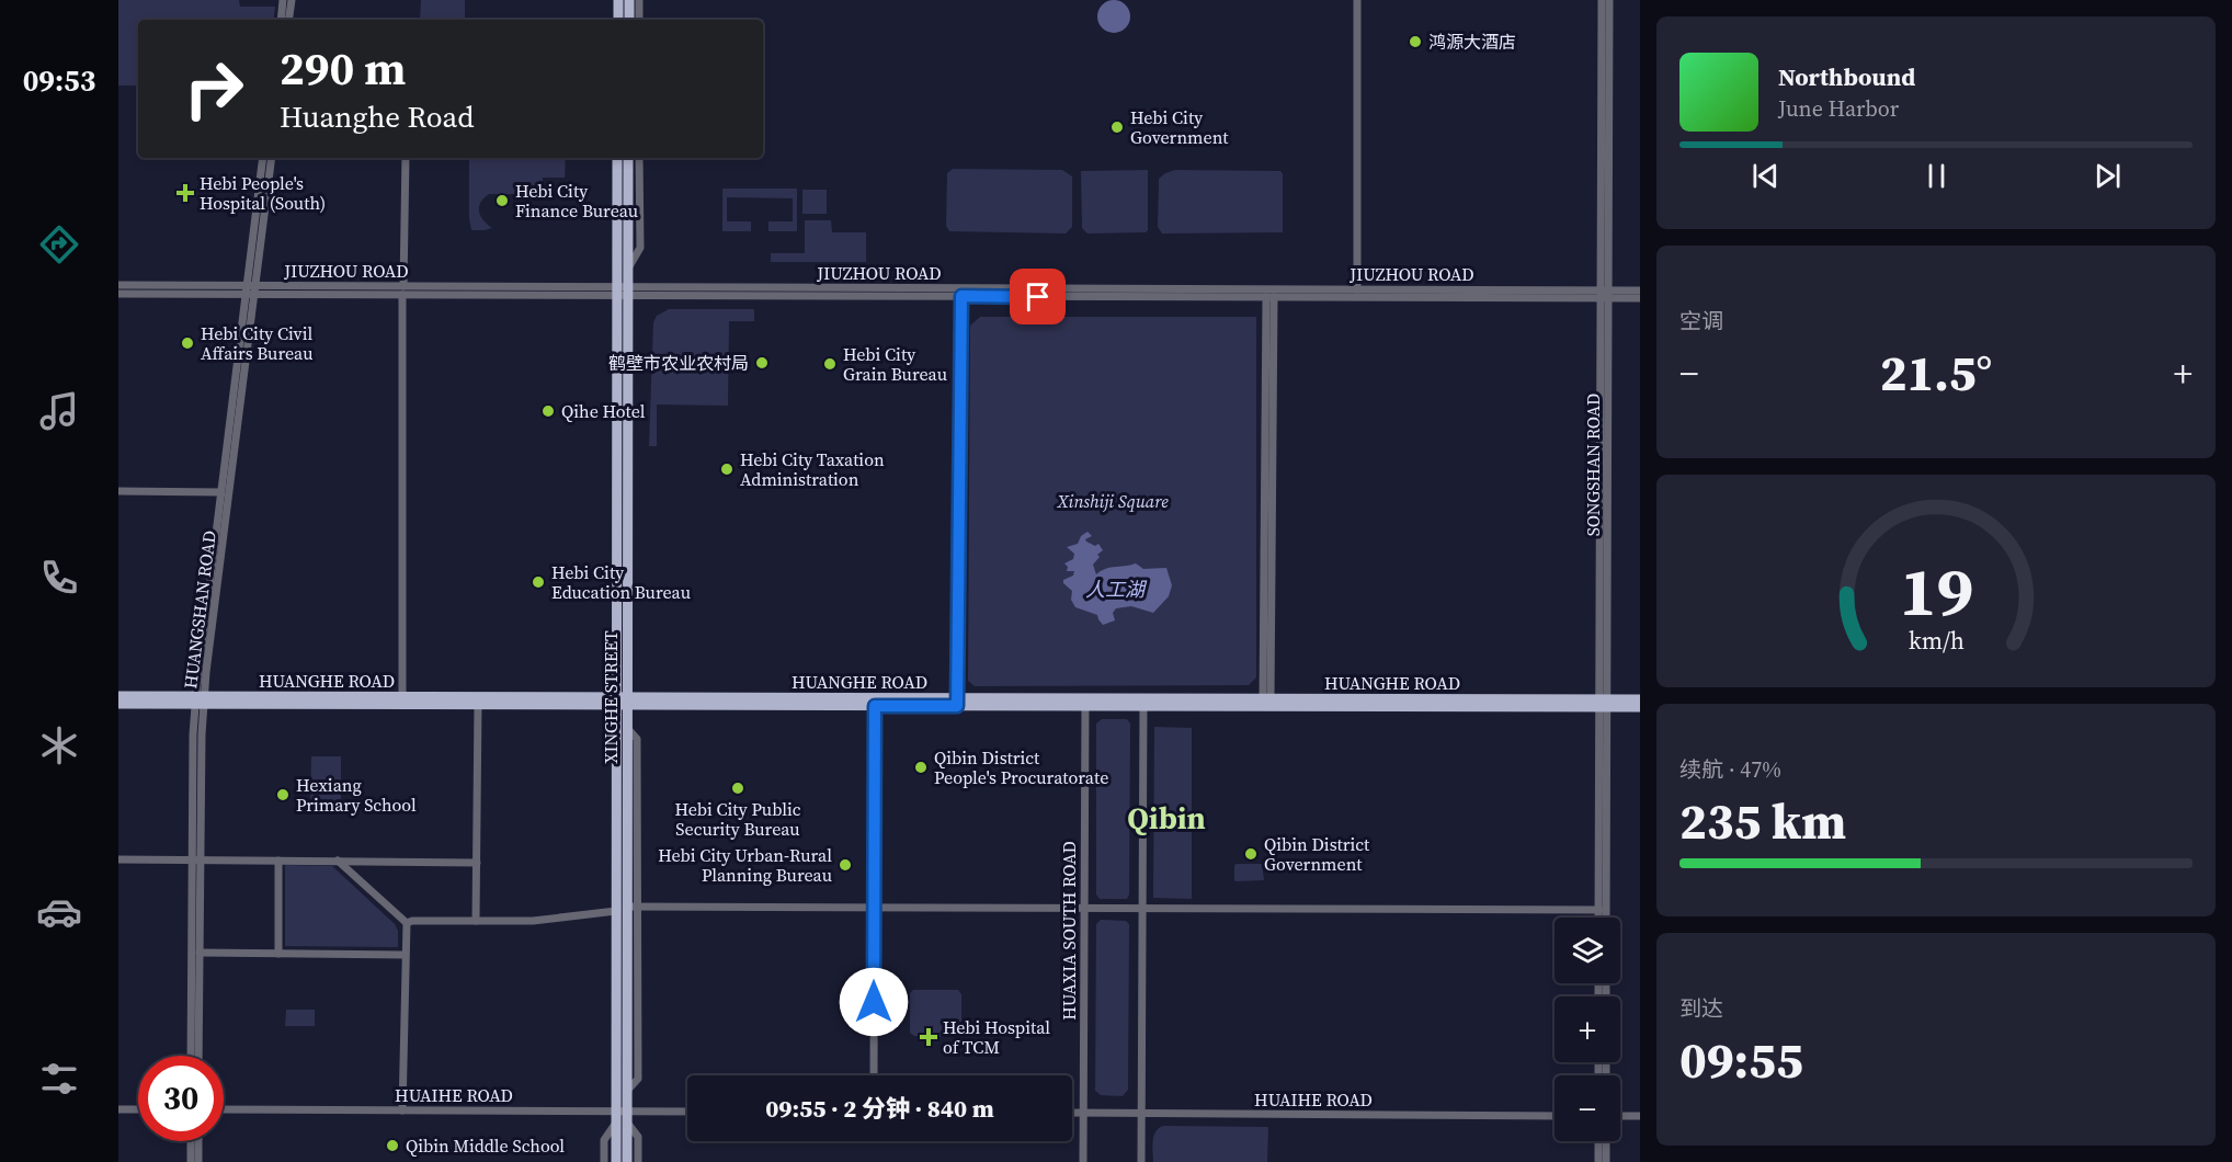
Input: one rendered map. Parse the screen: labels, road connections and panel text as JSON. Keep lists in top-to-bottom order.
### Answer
{
  "streets": {
    "main road": ["HUANGHE ROAD", "XINGHE STREET"],
    "street": [
      "JIUZHOU ROAD",
      "SONGSHAN ROAD",
      "HUANGSHAN ROAD",
      "HUAXIA SOUTH ROAD",
      "HUAIHE ROAD"
    ]
  },
  "crossings": [
    ["JIUZHOU ROAD", "SONGSHAN ROAD"],
    ["JIUZHOU ROAD", "HUANGSHAN ROAD"],
    ["JIUZHOU ROAD", "XINGHE STREET"],
    ["SONGSHAN ROAD", "HUANGHE ROAD"],
    ["HUANGSHAN ROAD", "HUANGHE ROAD"],
    ["HUANGHE ROAD", "XINGHE STREET"],
    ["HUANGHE ROAD", "HUAXIA SOUTH ROAD"],
    ["XINGHE STREET", "HUAIHE ROAD"],
    ["HUAXIA SOUTH ROAD", "HUAIHE ROAD"]
  ],
  "districts": ["Qibin"],
  "water": ["人工湖"],
  "parks": ["Xinshiji Square"],
  "places": {
    "other": [
      "鸿源大酒店",
      "Hebi City Government",
      "Hebi City Finance Bureau",
      "Hebi City Civil Affairs Bureau",
      "鹤壁市农业农村局",
      "Hebi City Grain Bureau",
      "Qihe Hotel",
      "Hebi City Taxation Administration",
      "Hebi City Education Bureau",
      "Qibin District People's Procuratorate",
      "Hebi City Public Security Bureau",
      "Hexiang Primary School",
      "Qibin District Government",
      "Hebi City Urban-Rural Planning Bureau",
      "Qibin Middle School"
    ],
    "health": ["Hebi People's Hospital (South)", "Hebi Hospital of TCM"]
  },
  "page": {
    "tabs": "09:53",
    "turn": ["290 m", "Huanghe Road"],
    "song": ["Northbound", "June Harbor"],
    "tile": [
      "空调",
      ["续航 · 47%", "235 km"],
      ["到达", "09:55"]
    ],
    "heat": ["−", "21.5°", "+"],
    "map_buttons": ["+", "−"],
    "limit": "30",
    "trip": "09:55 · 2 分钟 · 840 m",
    "gauge": ["19", "km/h"]
  }
}
